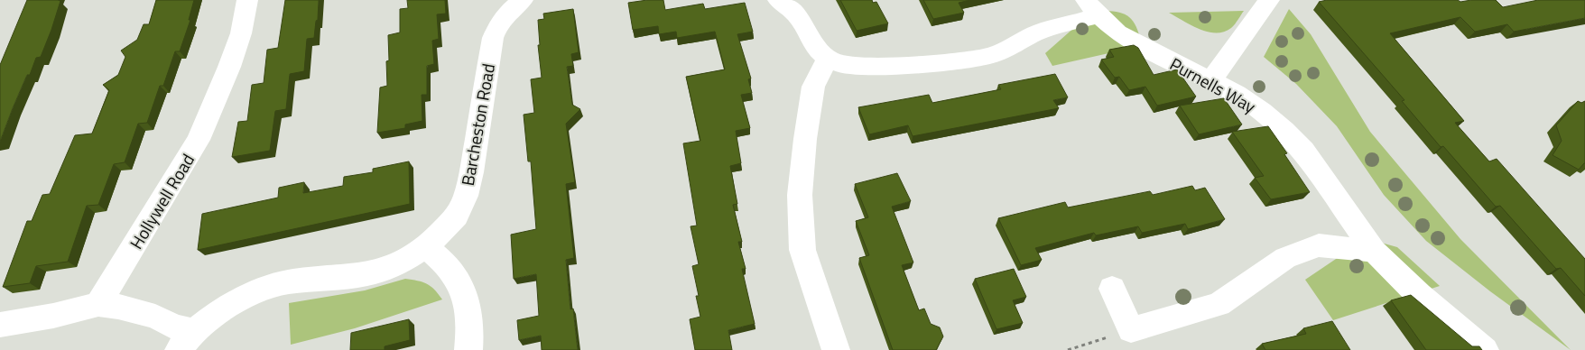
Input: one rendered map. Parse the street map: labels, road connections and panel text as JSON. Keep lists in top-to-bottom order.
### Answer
{
  "streets": {
    "street": ["Purnells Way", "Barcheston Road", "Hollywell Road"]
  }
}
